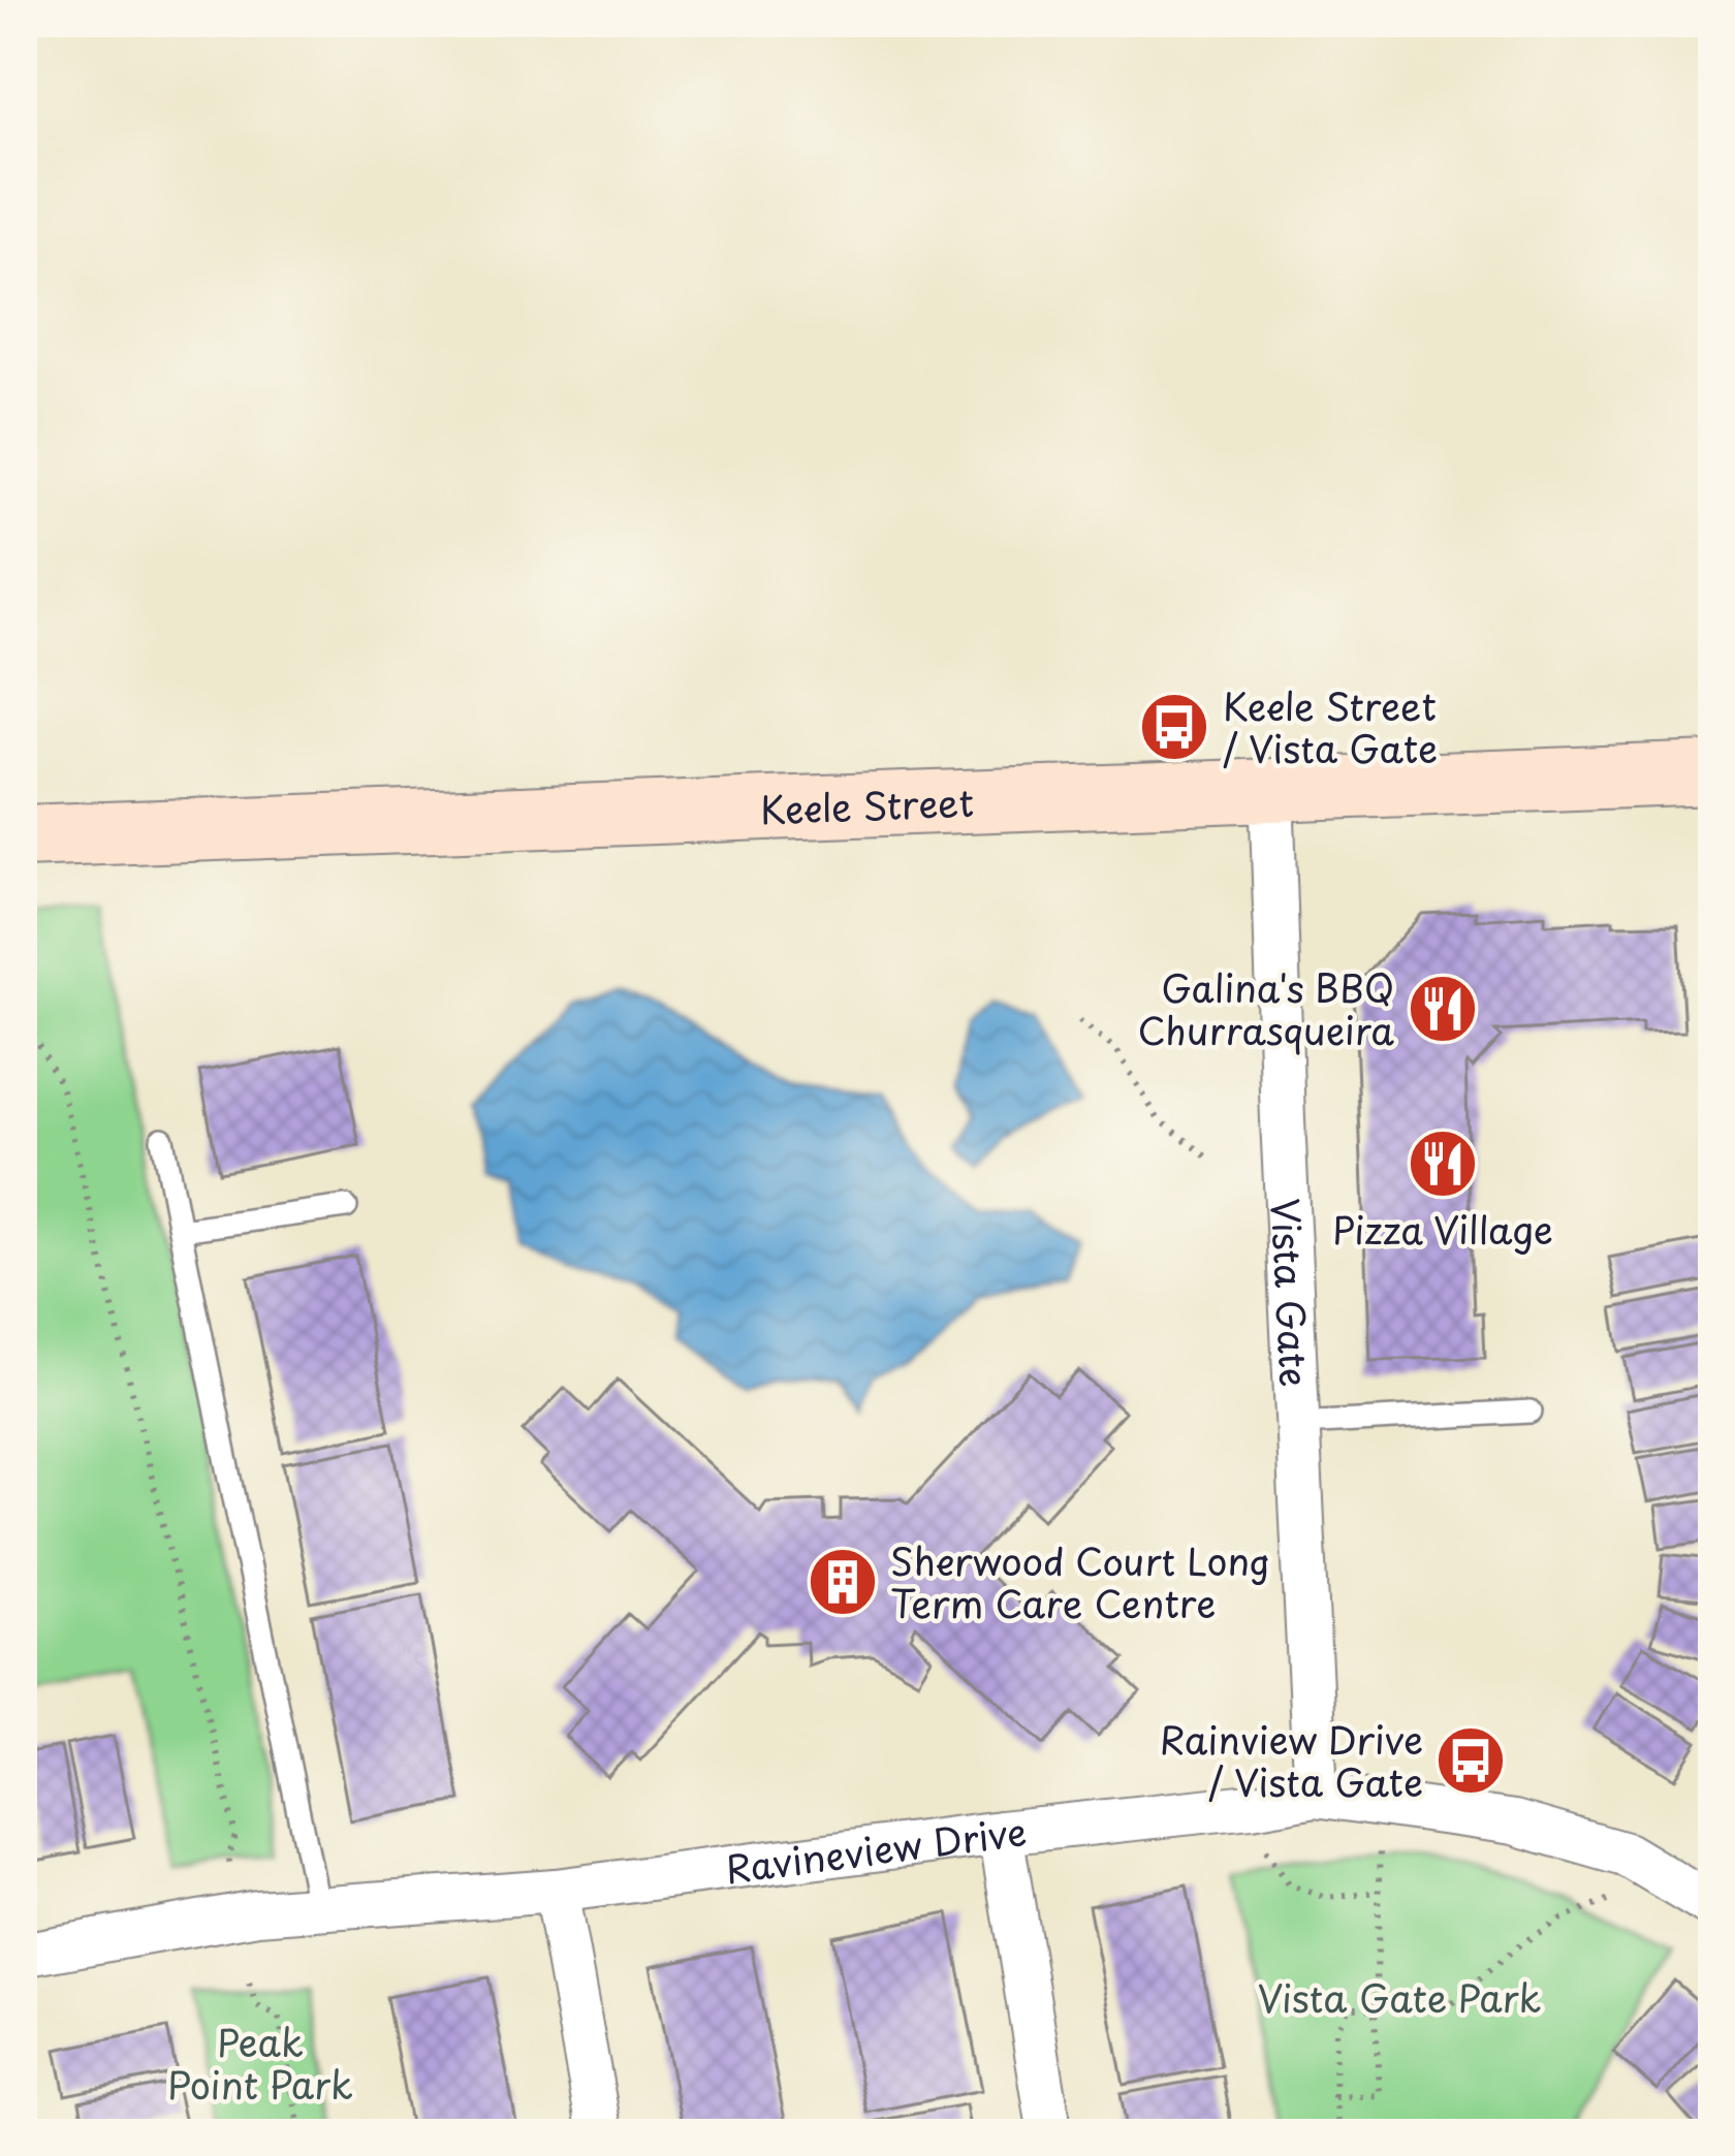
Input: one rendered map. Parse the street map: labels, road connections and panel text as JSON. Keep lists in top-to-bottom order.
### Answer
{
  "streets": {
    "main road": ["Keele Street"],
    "street": ["Vista Gate", "Ravineview Drive"]
  },
  "crossings": [
    ["Keele Street", "Vista Gate"],
    ["Vista Gate", "Ravineview Drive"]
  ],
  "parks": ["Vista Gate Park", "Peak Point Park"],
  "places": {
    "bus stop": ["Keele Street / Vista Gate", "Rainview Drive / Vista Gate"],
    "restaurant": ["Galina's BBQ Churrasqueira", "Pizza Village"],
    "building": ["Sherwood Court Long Term Care Centre"]
  }
}
